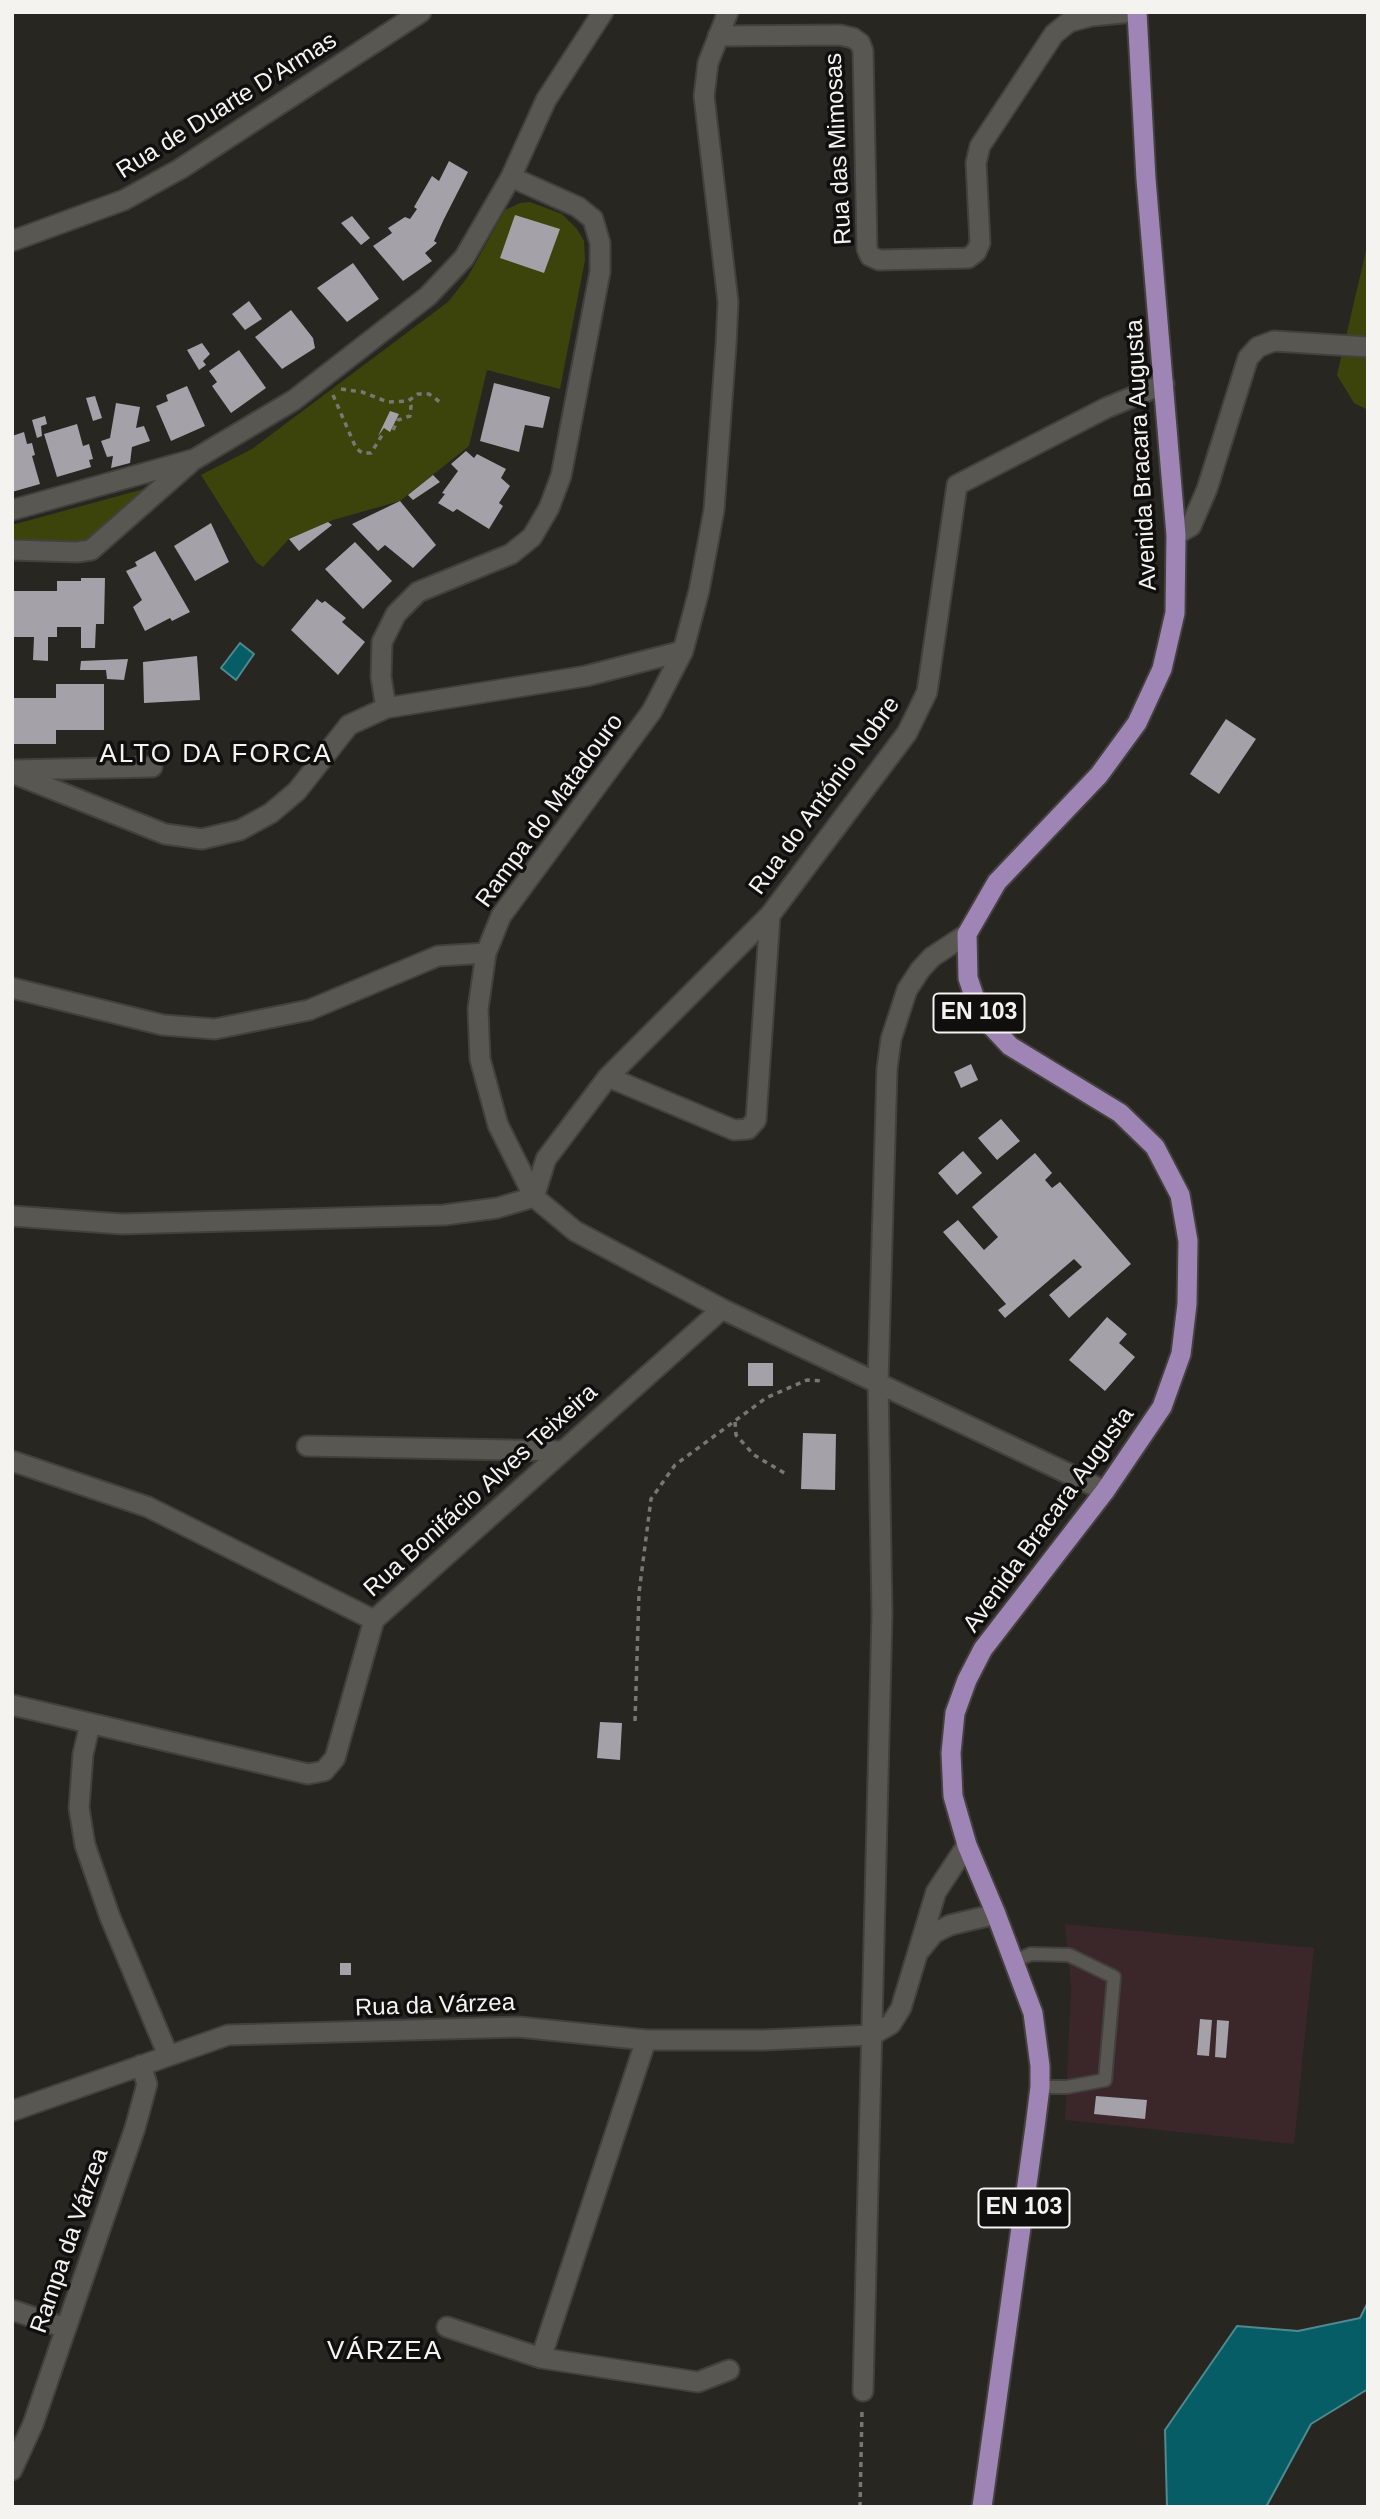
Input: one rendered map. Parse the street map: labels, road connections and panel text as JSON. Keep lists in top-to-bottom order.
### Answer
{
  "streets": {
    "main road": ["Avenida Bracara Augusta", "EN 103"],
    "street": [
      "Rua de Duarte D'Armas",
      "Rua das Mimosas",
      "Rua do António Nobre",
      "Rampa do Matadouro",
      "Rua Bonifácio Alves Teixeira",
      "Rua da Várzea",
      "Rampa da Várzea"
    ]
  },
  "crossings": [
    ["Rua das Mimosas", "Avenida Bracara Augusta"],
    ["Rua das Mimosas", "Rampa do Matadouro"],
    ["Avenida Bracara Augusta", "Rua do António Nobre"],
    ["Avenida Bracara Augusta", "Rampa do Matadouro"],
    ["Avenida Bracara Augusta", "EN 103"],
    ["Rua do António Nobre", "Rampa do Matadouro"],
    ["Rampa do Matadouro", "Rua Bonifácio Alves Teixeira"],
    ["Rua da Várzea", "Rampa da Várzea"]
  ],
  "districts": ["ALTO DA FORCA", "VÁRZEA"]
}
